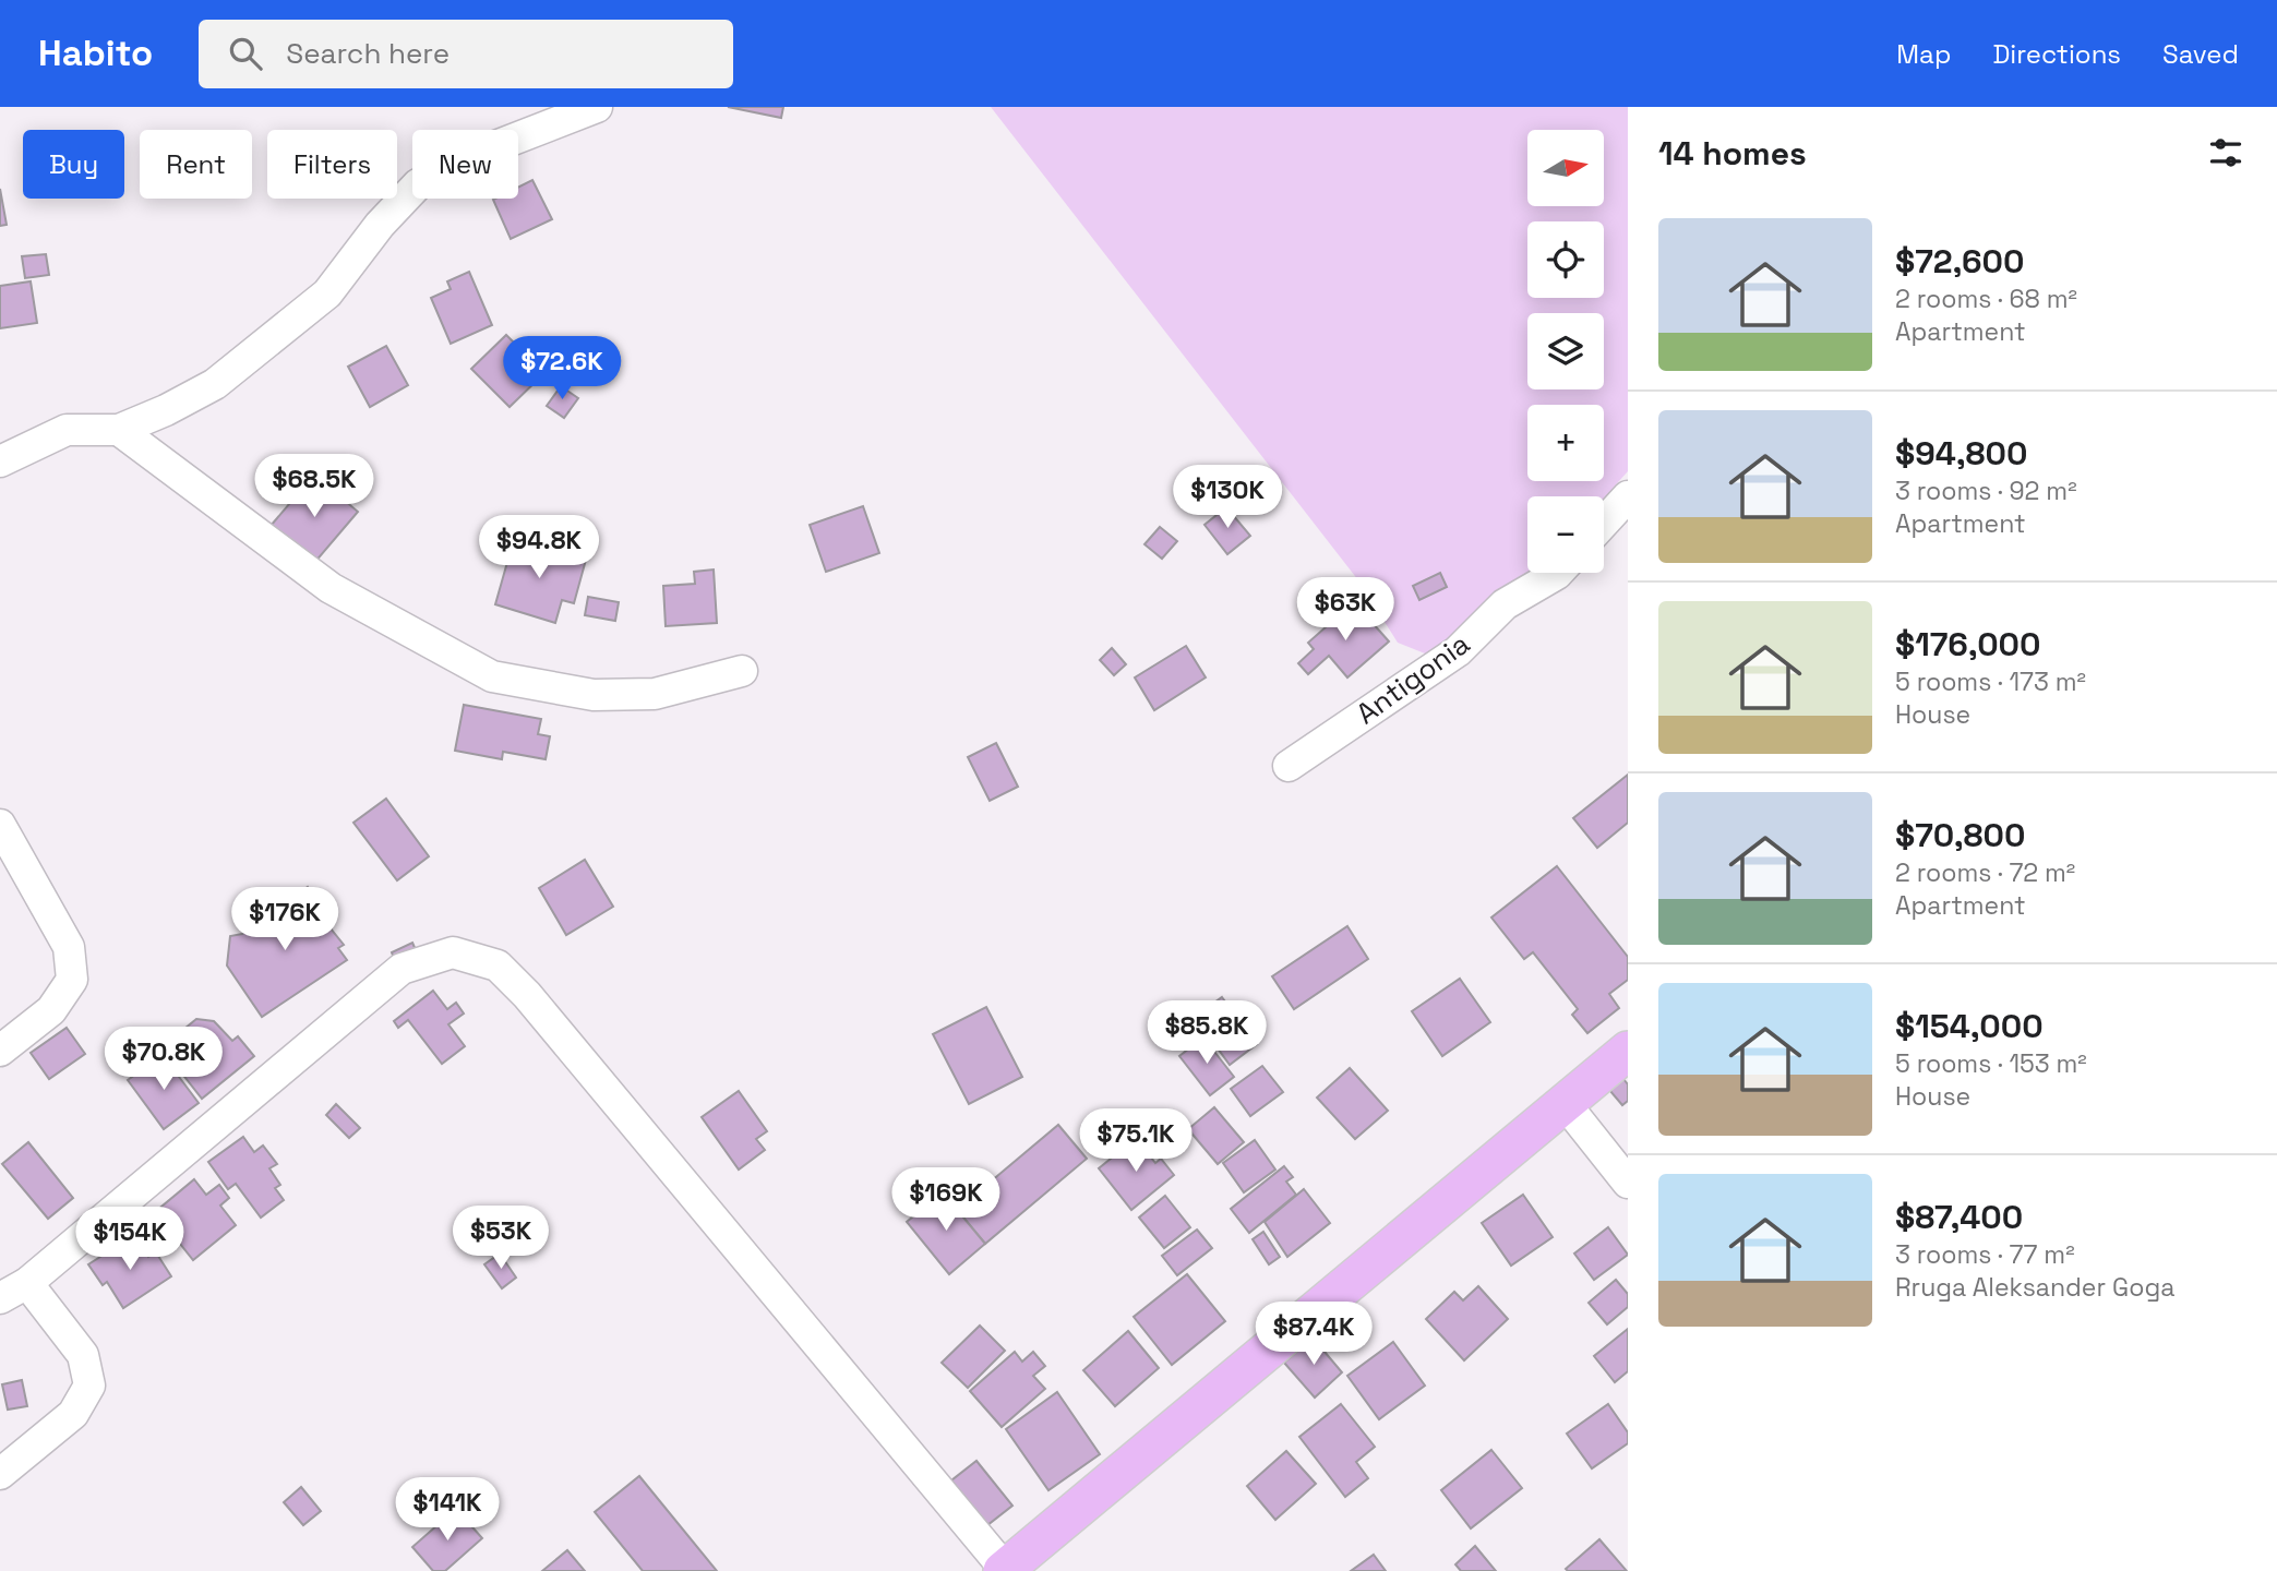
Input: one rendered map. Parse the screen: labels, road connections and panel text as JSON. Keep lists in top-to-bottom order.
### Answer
{
  "streets": {
    "street": ["Antigonia"]
  },
  "north": "right",
  "page": {
    "header": "Habito",
    "search": "Search here",
    "nav": ["Map", "Directions", "Saved"],
    "heading": "14 homes",
    "map_buttons": ["+", "−"],
    "chip": [
      "Buy",
      "Rent",
      "Filters",
      "New"
    ],
    "list": [
      {
        "name": "$72,600",
        "note": "2 rooms · 68 m² · Apartment"
      },
      {
        "name": "$94,800",
        "note": "3 rooms · 92 m² · Apartment"
      },
      {
        "name": "$176,000",
        "note": "5 rooms · 173 m² · House"
      },
      {
        "name": "$70,800",
        "note": "2 rooms · 72 m² · Apartment"
      },
      {
        "name": "$154,000",
        "note": "5 rooms · 153 m² · House"
      },
      {
        "name": "$87,400",
        "note": "3 rooms · 77 m² · Rruga Aleksander Goga"
      }
    ],
    "price": [
      "$72.6K",
      "$68.5K",
      "$130K",
      "$94.8K",
      "$63K",
      "$176K",
      "$85.8K",
      "$70.8K",
      "$75.1K",
      "$169K",
      "$53K",
      "$154K",
      "$87.4K",
      "$141K"
    ]
  }
}
